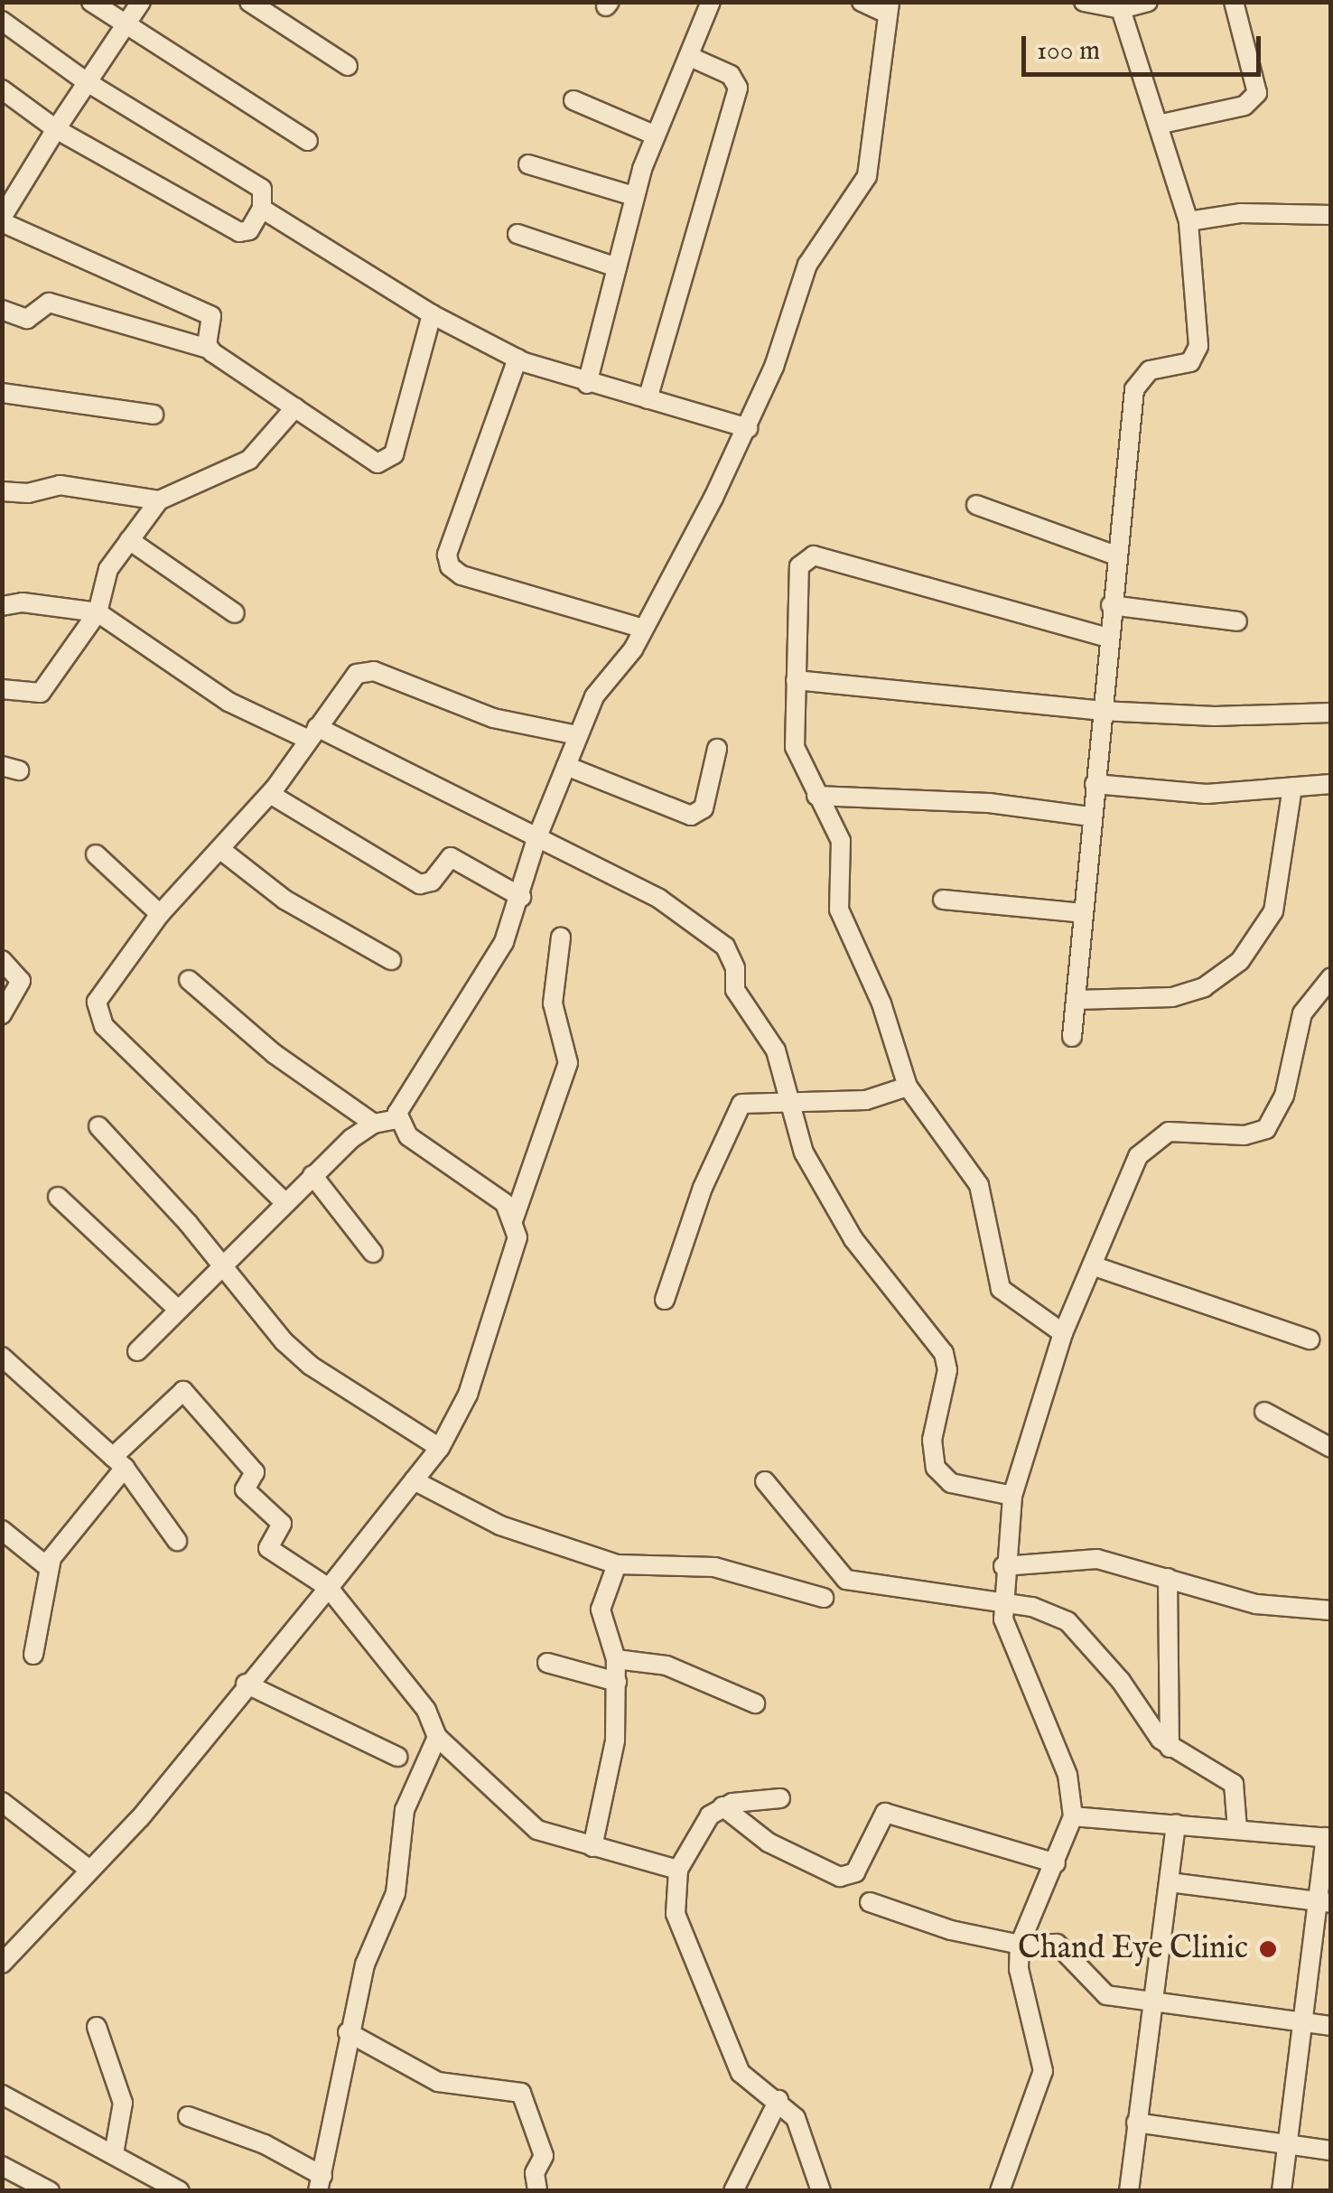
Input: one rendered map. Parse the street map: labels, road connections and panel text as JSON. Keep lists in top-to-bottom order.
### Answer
{
  "places": ["Chand Eye Clinic"],
  "scale_bar": "100 m"
}
